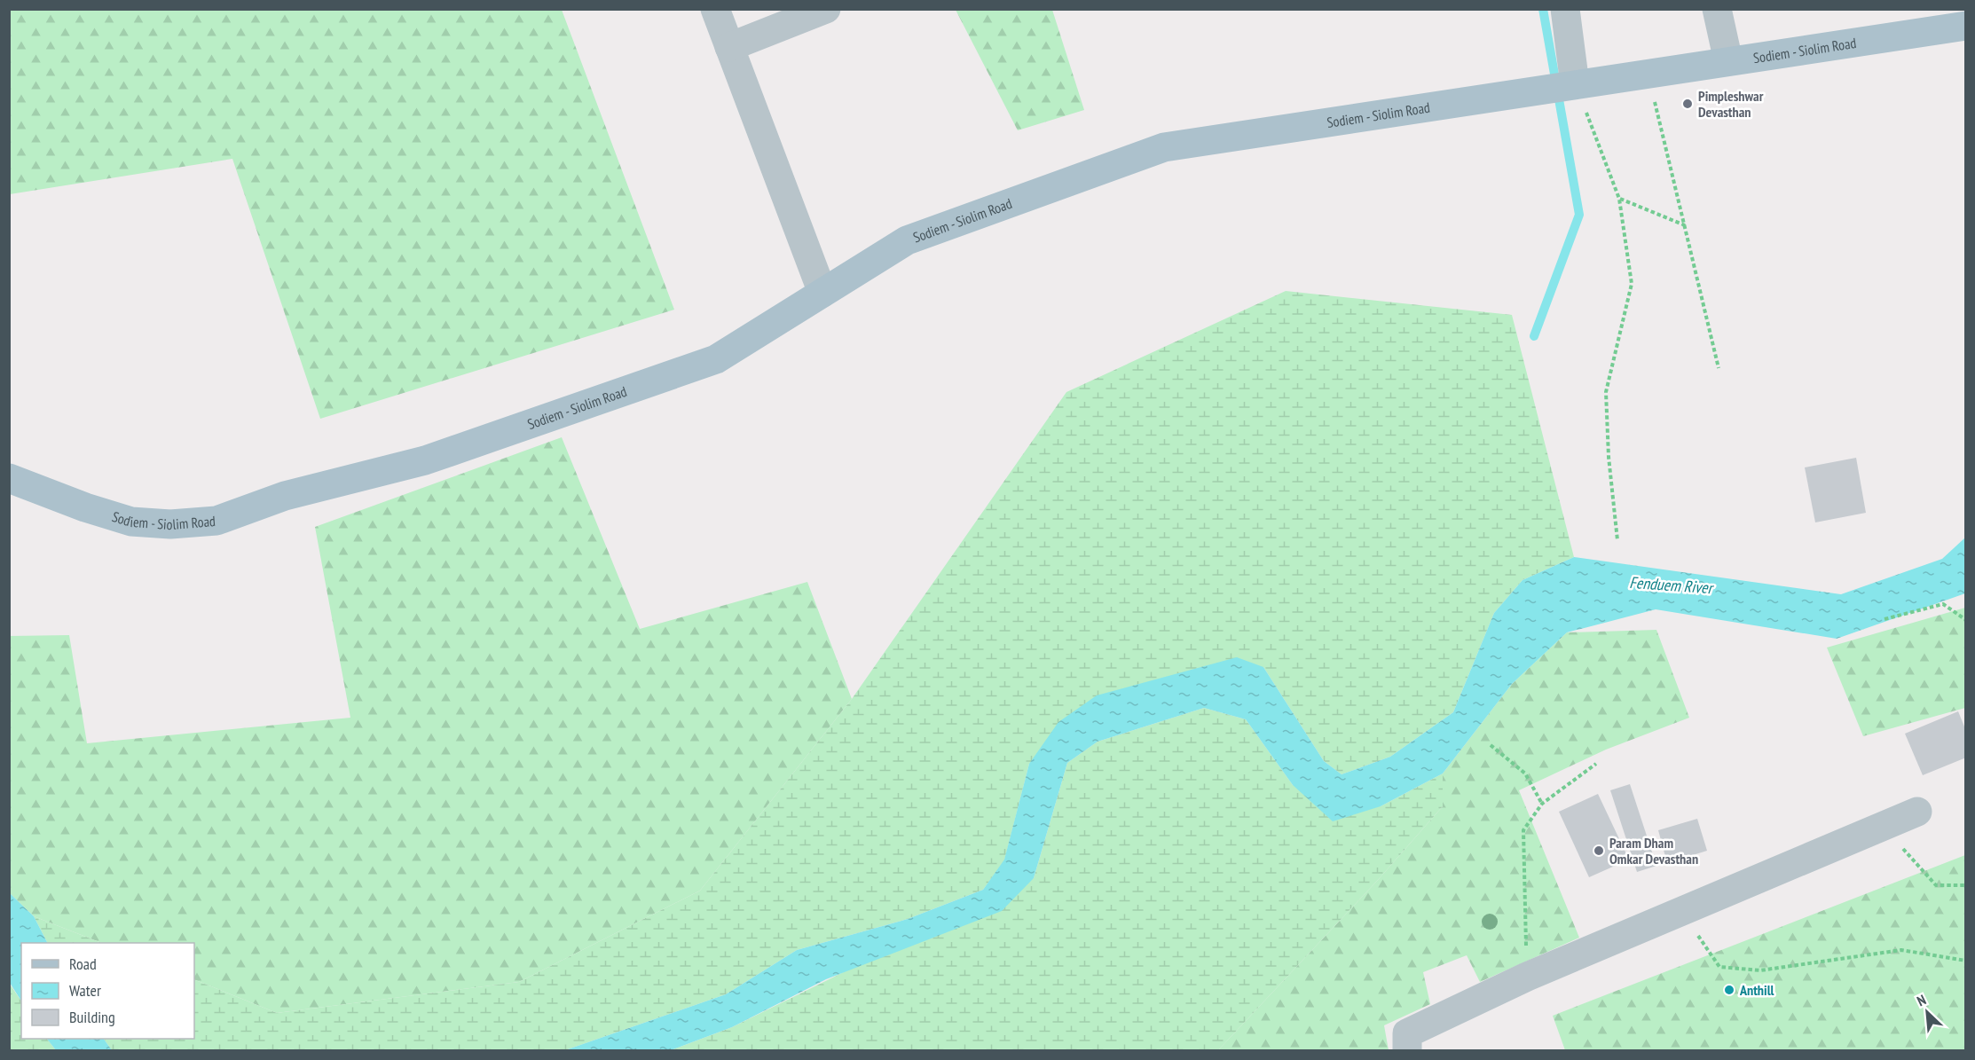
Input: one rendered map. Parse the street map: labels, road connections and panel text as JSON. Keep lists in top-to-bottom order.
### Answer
{
  "streets": {
    "main road": ["Sodiem - Siolim Road"]
  },
  "water": ["Fenduem River"],
  "places": ["Pimpleshwar Devasthan", "Param Dham Omkar Devasthan", "Anthill"],
  "legend": ["Road", "Water", "Building"],
  "north": "top left"
}
